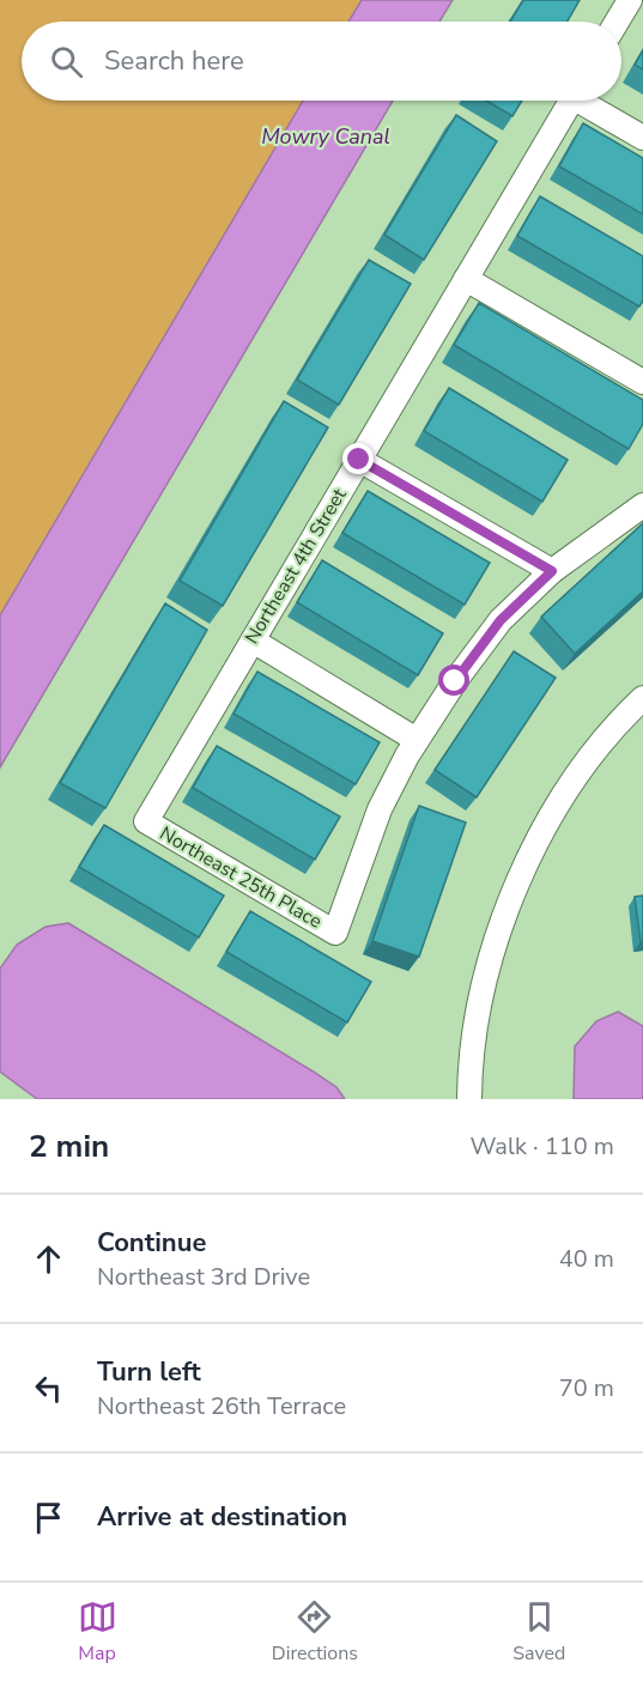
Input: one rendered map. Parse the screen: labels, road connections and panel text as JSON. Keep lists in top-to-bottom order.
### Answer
{
  "streets": {
    "street": ["Northeast 4th Street", "Northeast 25th Place"]
  },
  "crossings": [
    ["Northeast 4th Street", "Northeast 25th Place"]
  ],
  "water": ["Mowry Canal"],
  "page": {
    "search": "Search here",
    "heading": ["2 min", "Walk · 110 m"],
    "list": [
      ["Continue", "Northeast 3rd Drive", "40 m"],
      ["Turn left", "Northeast 26th Terrace", "70 m"],
      "Arrive at destination"
    ],
    "nav": ["Map", "Directions", "Saved"]
  }
}
